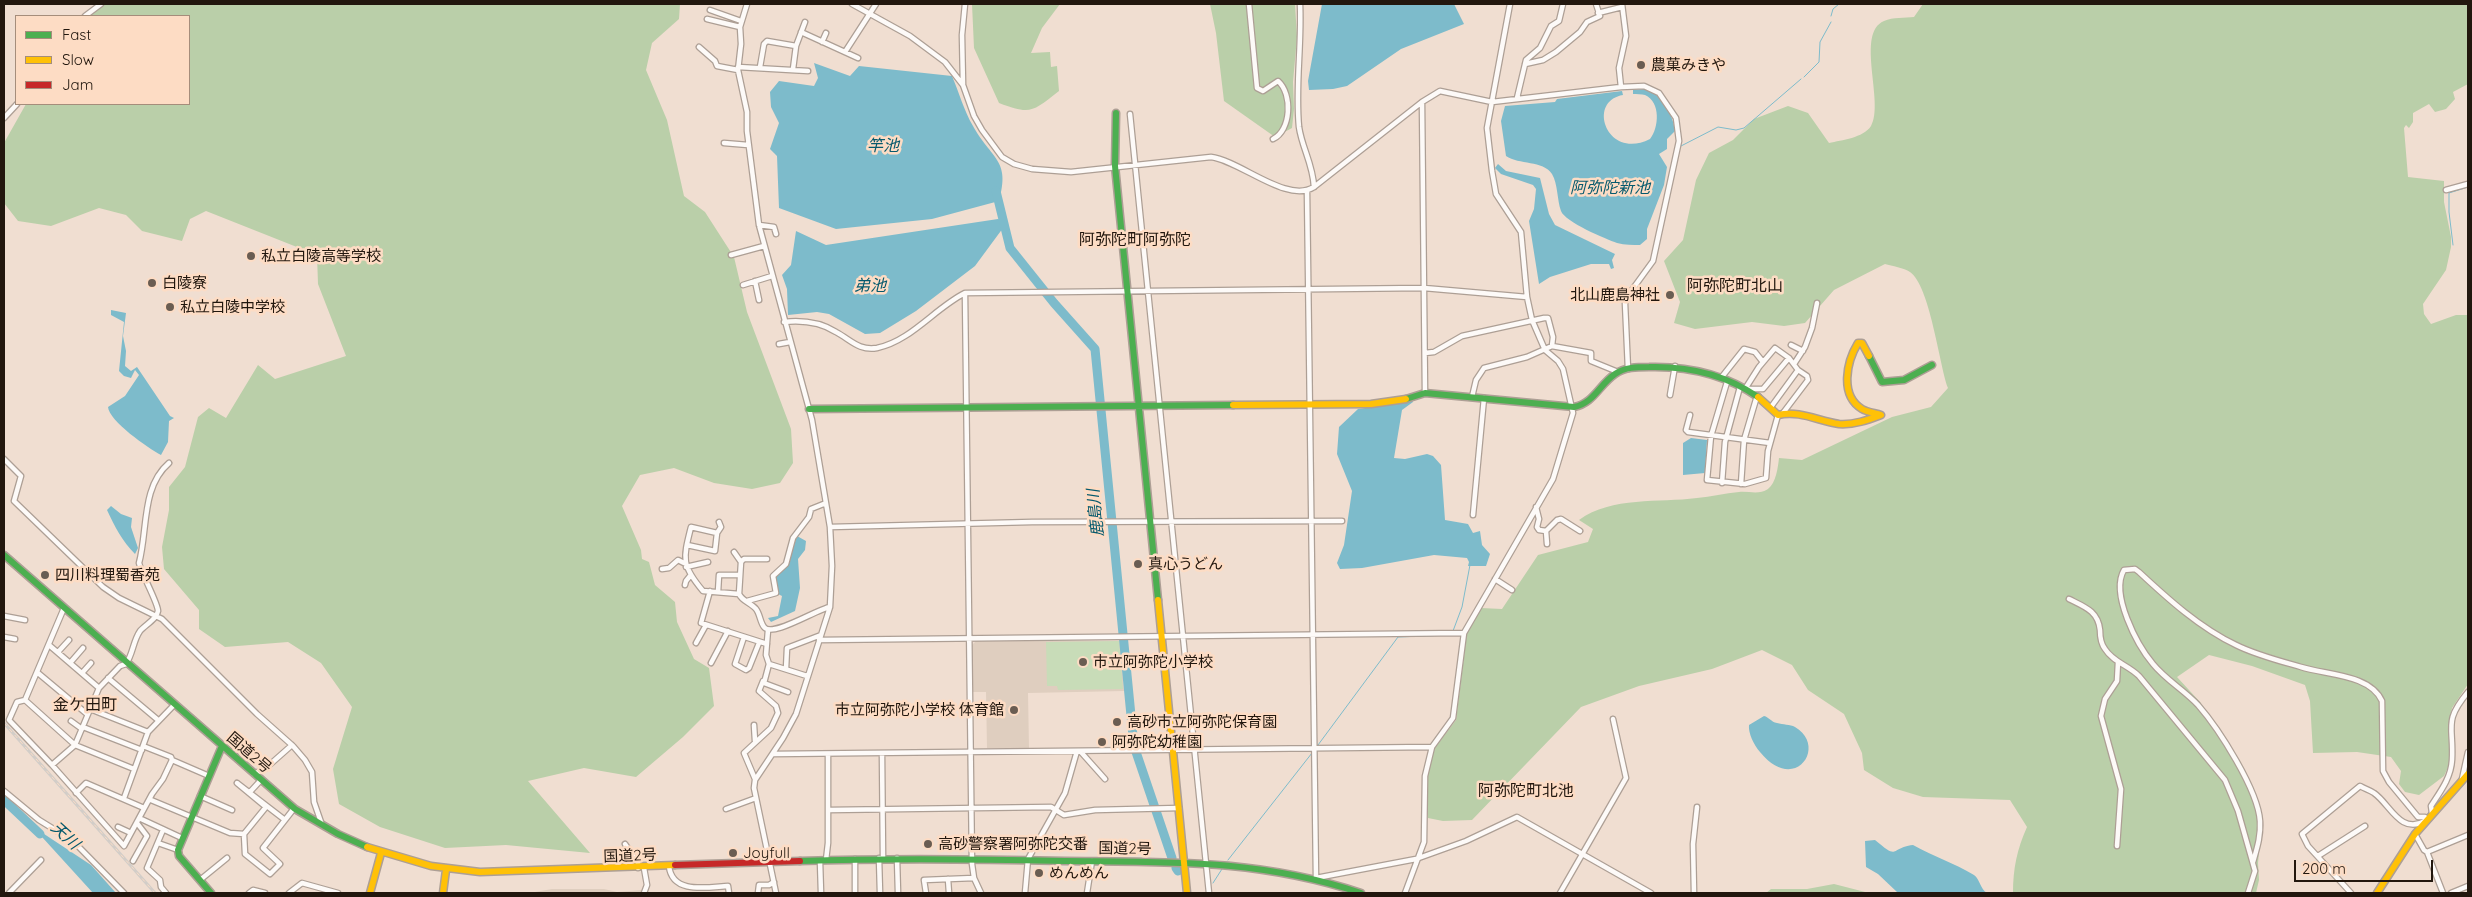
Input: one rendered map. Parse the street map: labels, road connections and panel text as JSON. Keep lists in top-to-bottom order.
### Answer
{
  "streets": {
    "main road": ["国道2号"]
  },
  "districts": [
    "阿弥陀町阿弥陀",
    "阿弥陀町北山",
    "金ケ田町",
    "阿弥陀町北池"
  ],
  "water": [
    "竿池",
    "阿弥陀新池",
    "弟池",
    "鹿島川",
    "天川"
  ],
  "places": [
    "農菓みきや",
    "私立白陵高等学校",
    "白陵寮",
    "北山鹿島神社",
    "私立白陵中学校",
    "真心うどん",
    "四川料理蜀香苑",
    "市立阿弥陀小学校",
    "市立阿弥陀小学校 体育館",
    "高砂市立阿弥陀保育園",
    "阿弥陀幼稚園",
    "高砂警察署阿弥陀交番",
    "Joyfull",
    "めんめん"
  ],
  "legend": ["Fast", "Slow", "Jam"],
  "scale_bar": "200 m"
}
